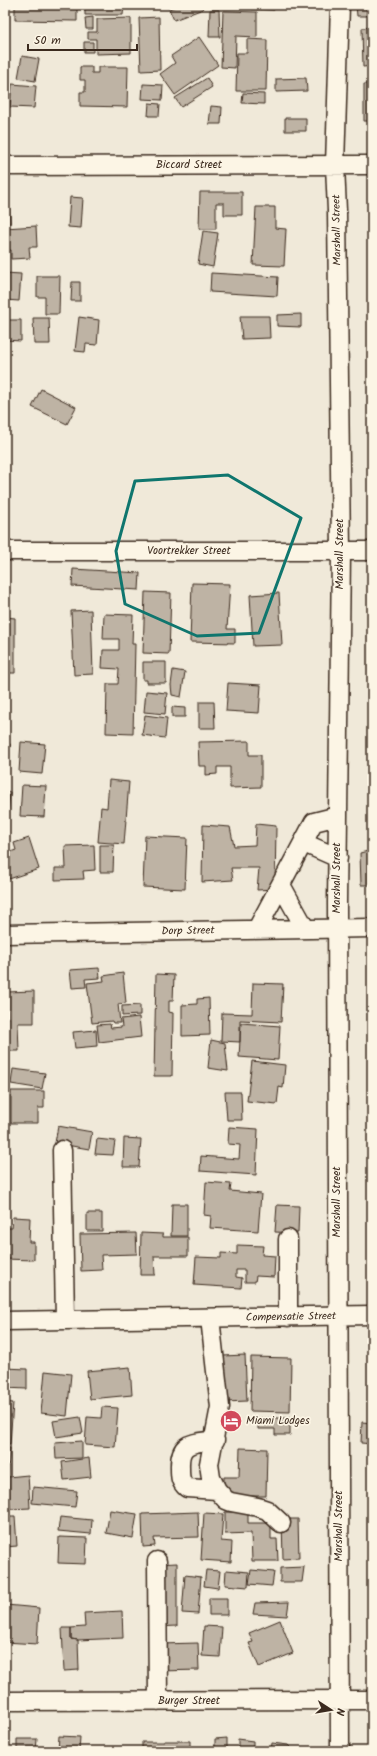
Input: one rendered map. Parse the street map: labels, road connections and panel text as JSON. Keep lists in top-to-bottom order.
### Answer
{
  "streets": {
    "street": [
      "Biccard Street",
      "Marshall Street",
      "Voortrekker Street",
      "Dorp Street",
      "Compensatie Street",
      "Burger Street"
    ]
  },
  "crossings": [
    ["Biccard Street", "Marshall Street"],
    ["Marshall Street", "Voortrekker Street"],
    ["Marshall Street", "Dorp Street"],
    ["Marshall Street", "Compensatie Street"],
    ["Marshall Street", "Burger Street"]
  ],
  "places": {
    "hotel": ["Miami Lodges"]
  },
  "scale_bar": "50 m",
  "north": "right"
}
